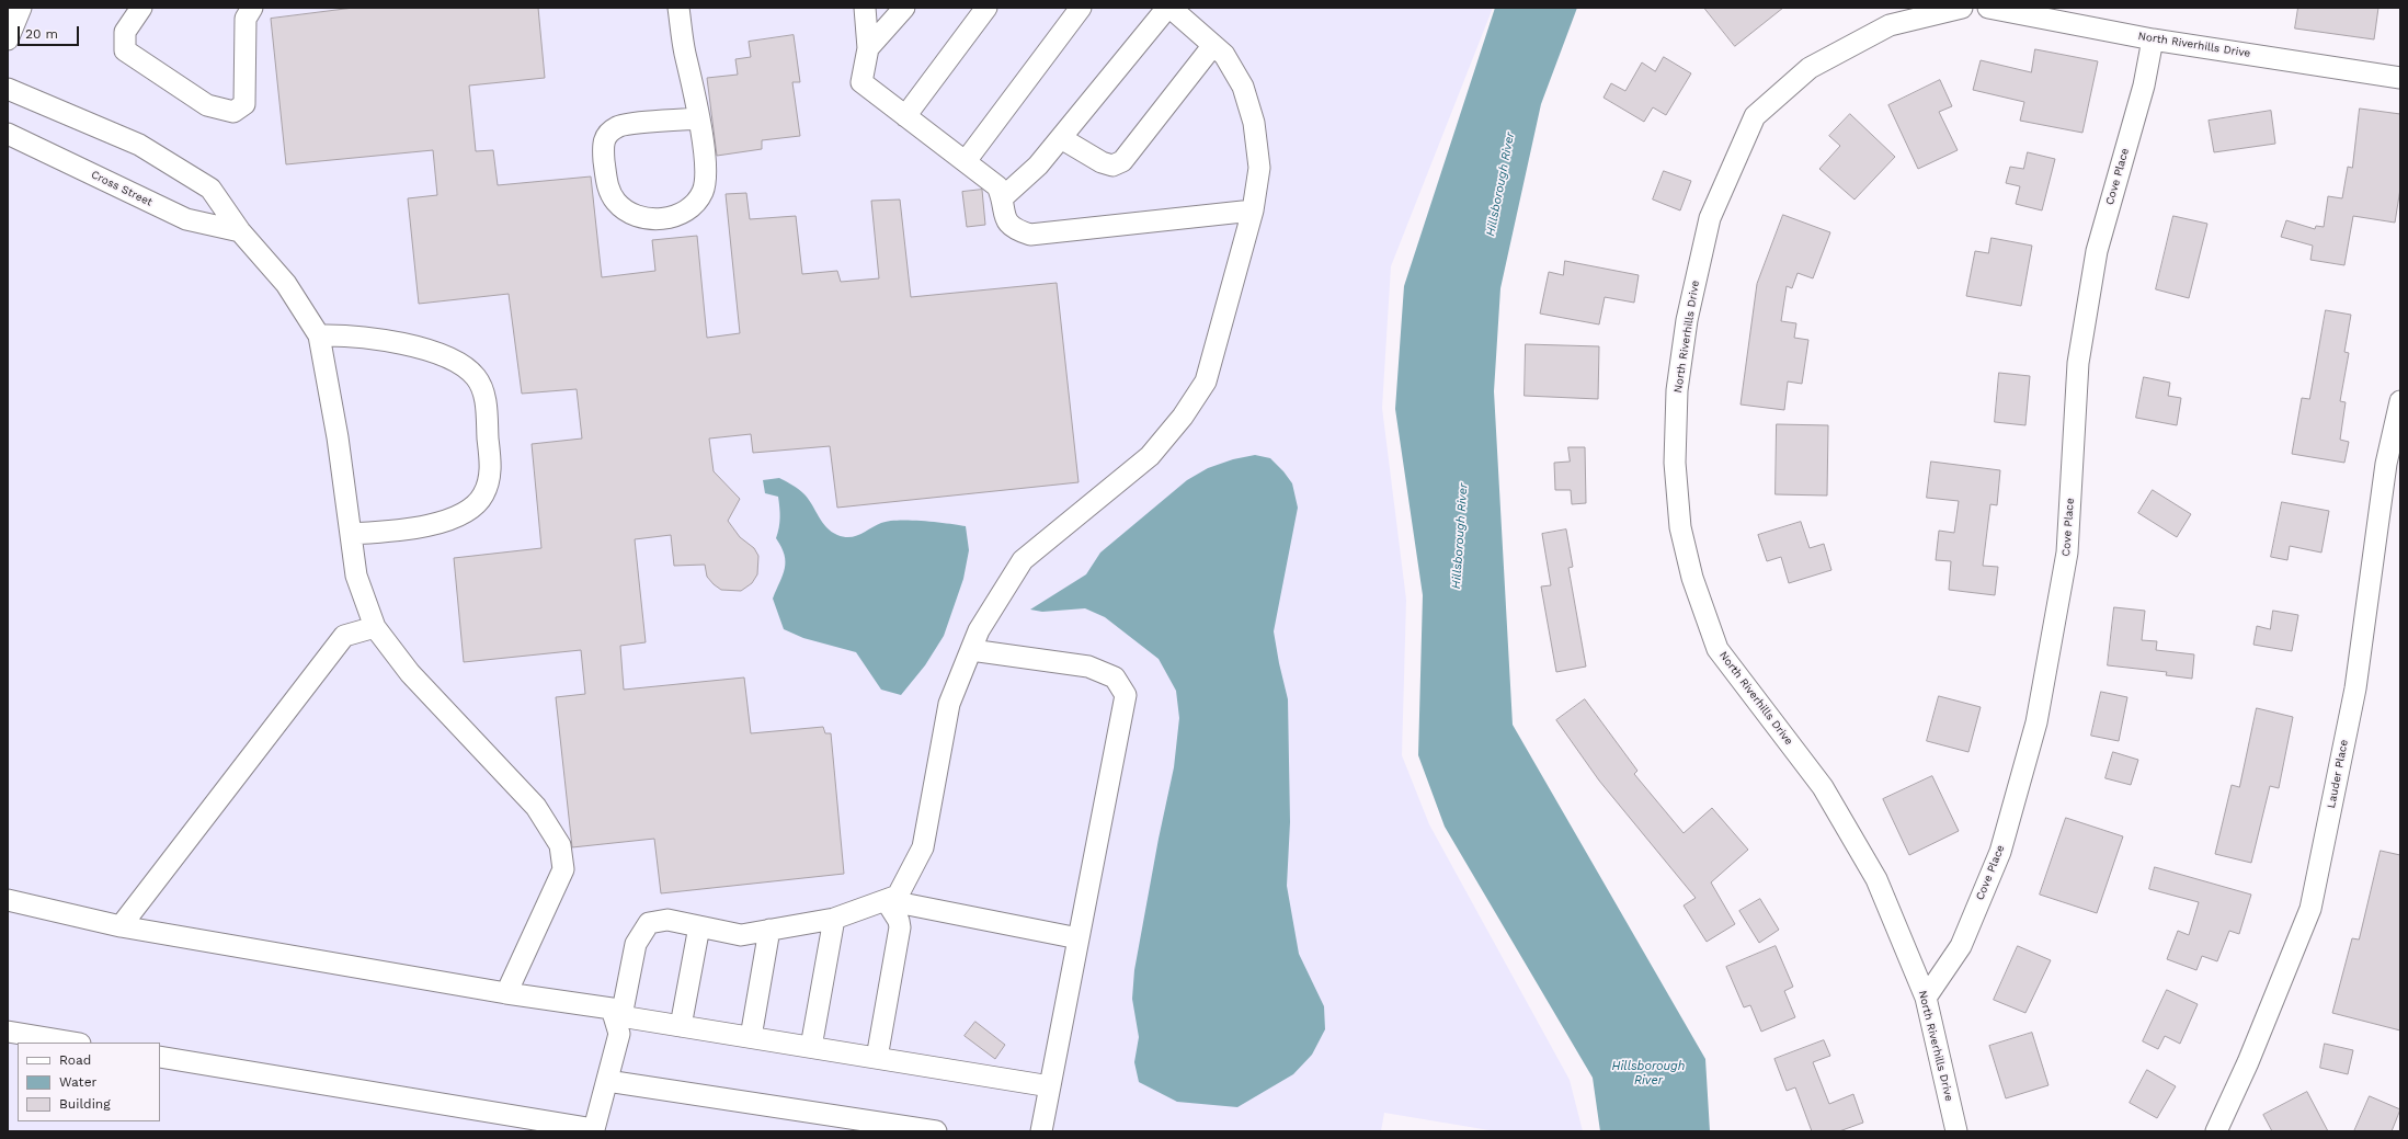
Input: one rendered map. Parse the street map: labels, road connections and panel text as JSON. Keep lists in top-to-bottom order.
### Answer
{
  "streets": {
    "street": [
      "North Riverhills Drive",
      "Cove Place",
      "Cross Street",
      "Lauder Place"
    ]
  },
  "crossings": [
    ["North Riverhills Drive", "Cove Place"]
  ],
  "water": ["Hillsborough River"],
  "legend": ["Road", "Water", "Building"],
  "scale_bar": "20 m"
}
